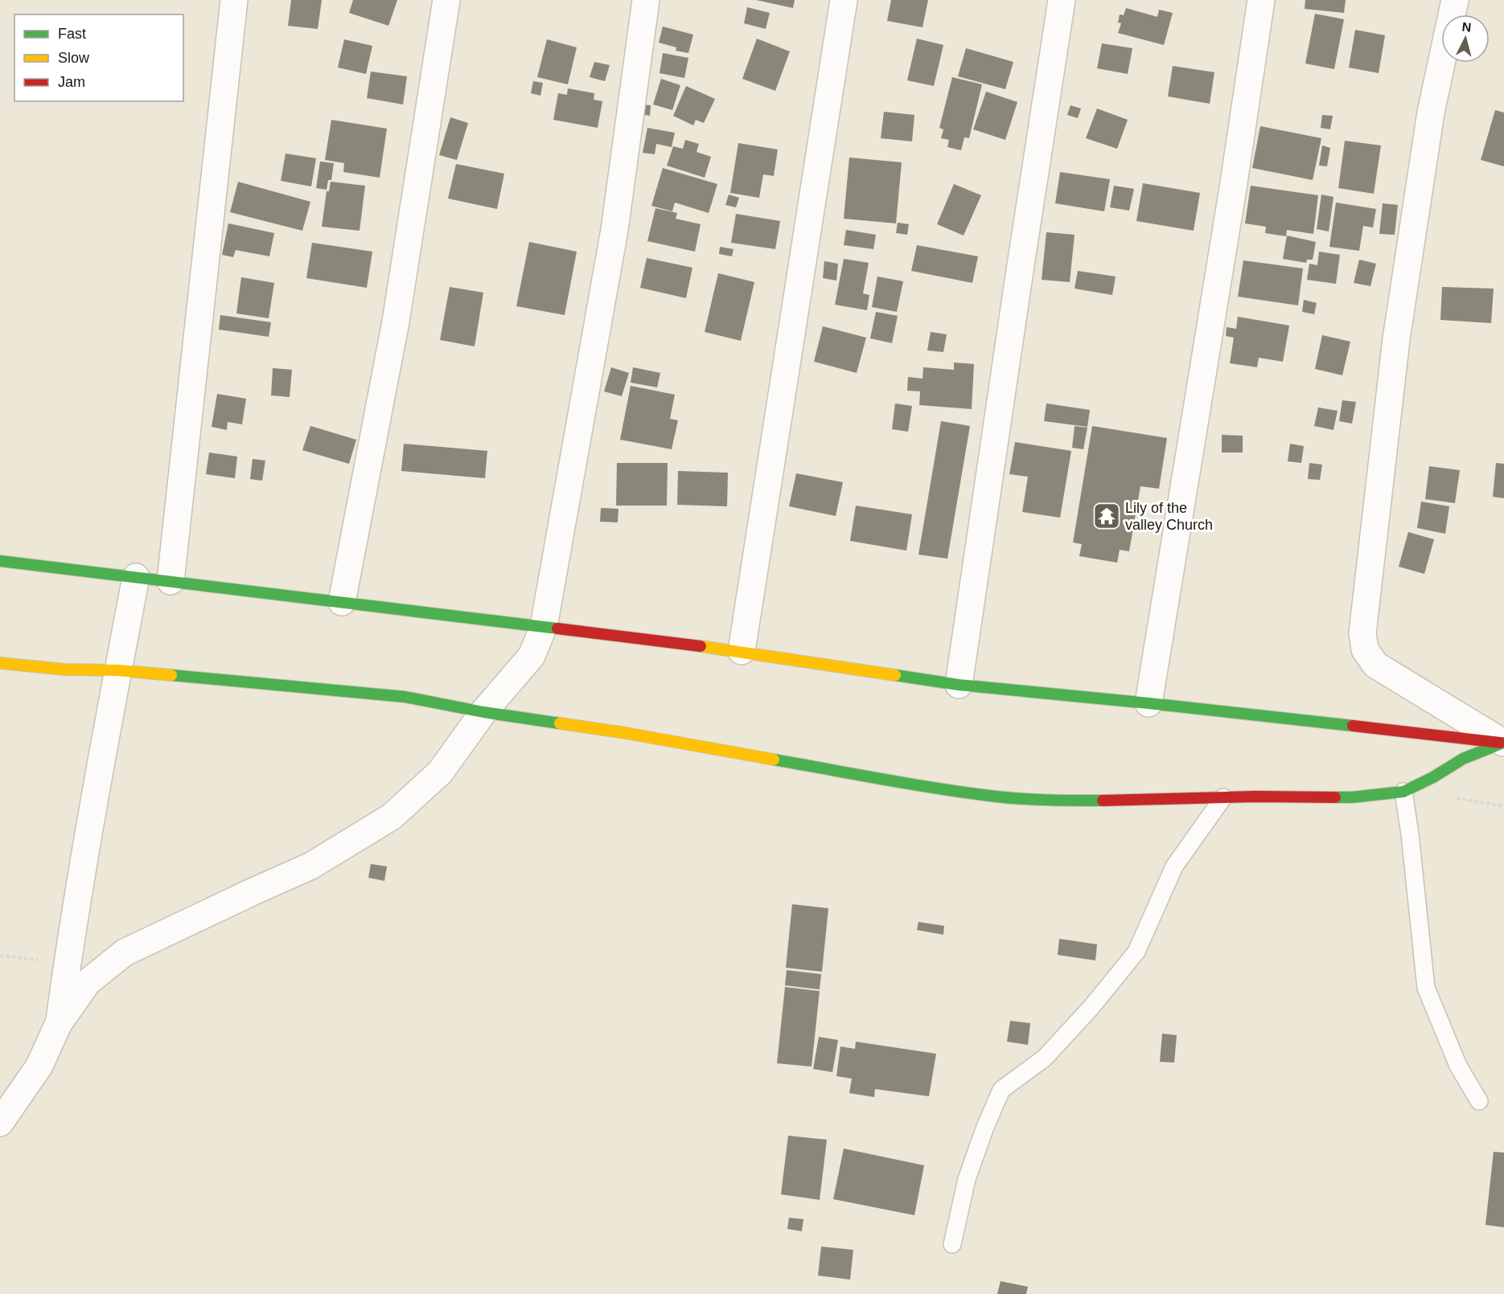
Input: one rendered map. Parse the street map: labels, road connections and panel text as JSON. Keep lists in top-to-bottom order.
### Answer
{
  "places": {
    "temple": ["Lily of the valley Church"]
  },
  "legend": ["Fast", "Slow", "Jam"],
  "north": "top"
}
